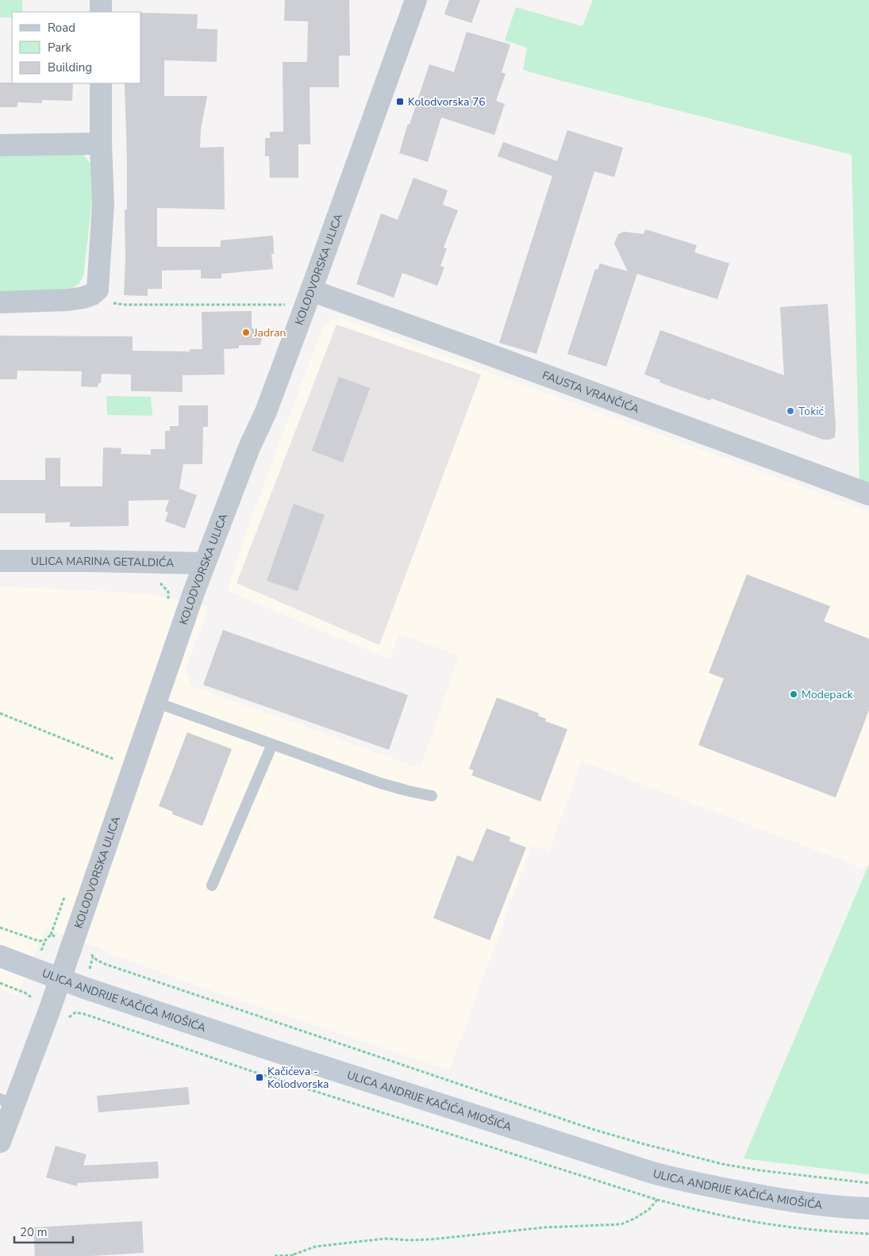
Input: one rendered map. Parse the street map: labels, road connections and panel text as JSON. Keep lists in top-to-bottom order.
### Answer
{
  "streets": {
    "main road": ["ULICA ANDRIJE KAČIĆA MIOŠIĆA"],
    "street": ["KOLODVORSKA ULICA", "FAUSTA VRANČIĆA", "ULICA MARINA GETALDIĆA"]
  },
  "crossings": [
    ["KOLODVORSKA ULICA", "FAUSTA VRANČIĆA"],
    ["KOLODVORSKA ULICA", "ULICA MARINA GETALDIĆA"],
    ["KOLODVORSKA ULICA", "ULICA ANDRIJE KAČIĆA MIOŠIĆA"]
  ],
  "places": {
    "transit": ["Kolodvorska 76", "Kačićeva - Kolodvorska"],
    "other": ["Jadran", "Tokić", "Modepack"]
  },
  "legend": ["Road", "Park", "Building"],
  "scale_bar": "20 m"
}
